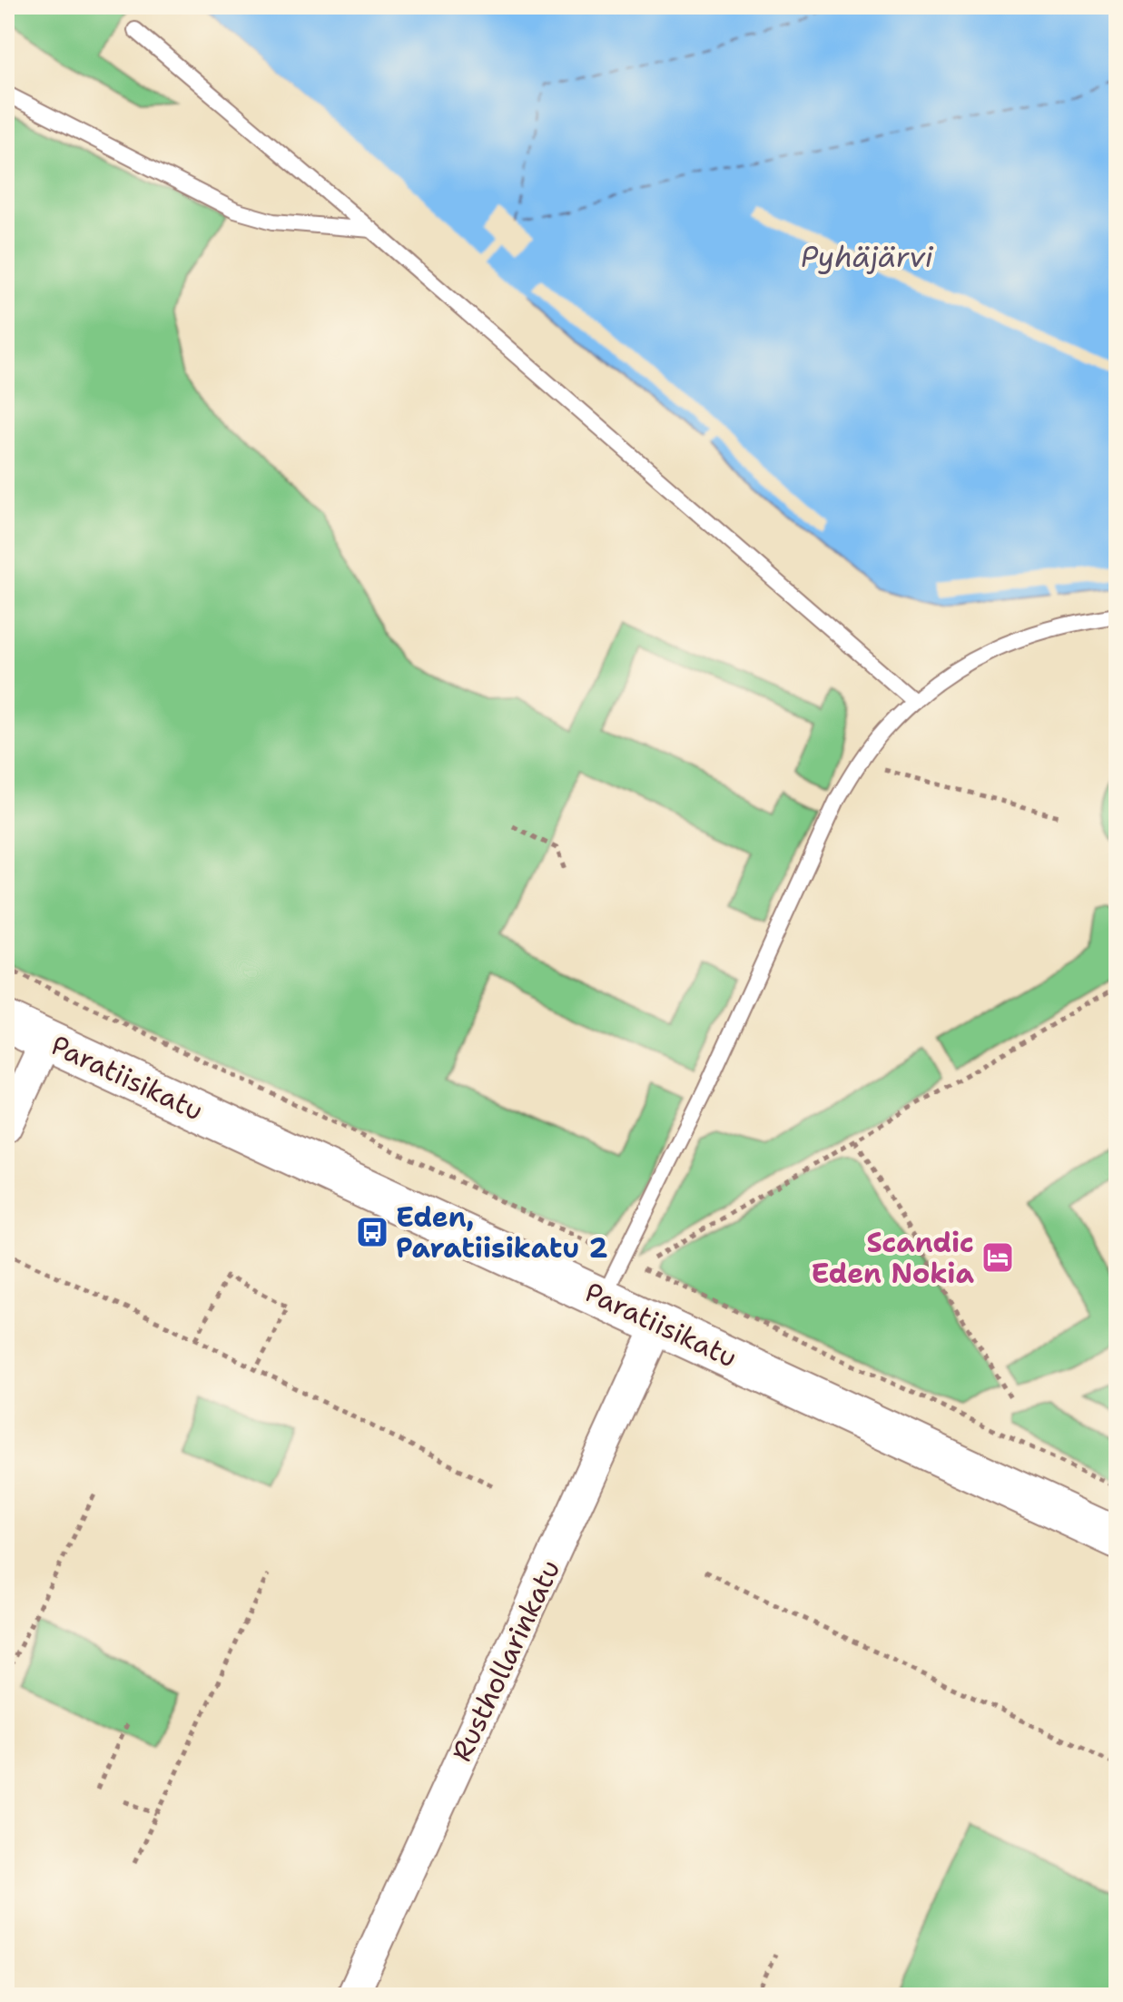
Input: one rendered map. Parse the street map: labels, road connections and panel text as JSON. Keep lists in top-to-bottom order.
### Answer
{
  "streets": {
    "street": ["Paratiisikatu", "Rusthollarinkatu"]
  },
  "crossings": [
    ["Paratiisikatu", "Rusthollarinkatu"]
  ],
  "water": ["Pyhäjärvi"],
  "places": {
    "bus stop": ["Eden, Paratiisikatu 2"],
    "hotel": ["Scandic Eden Nokia"]
  }
}
